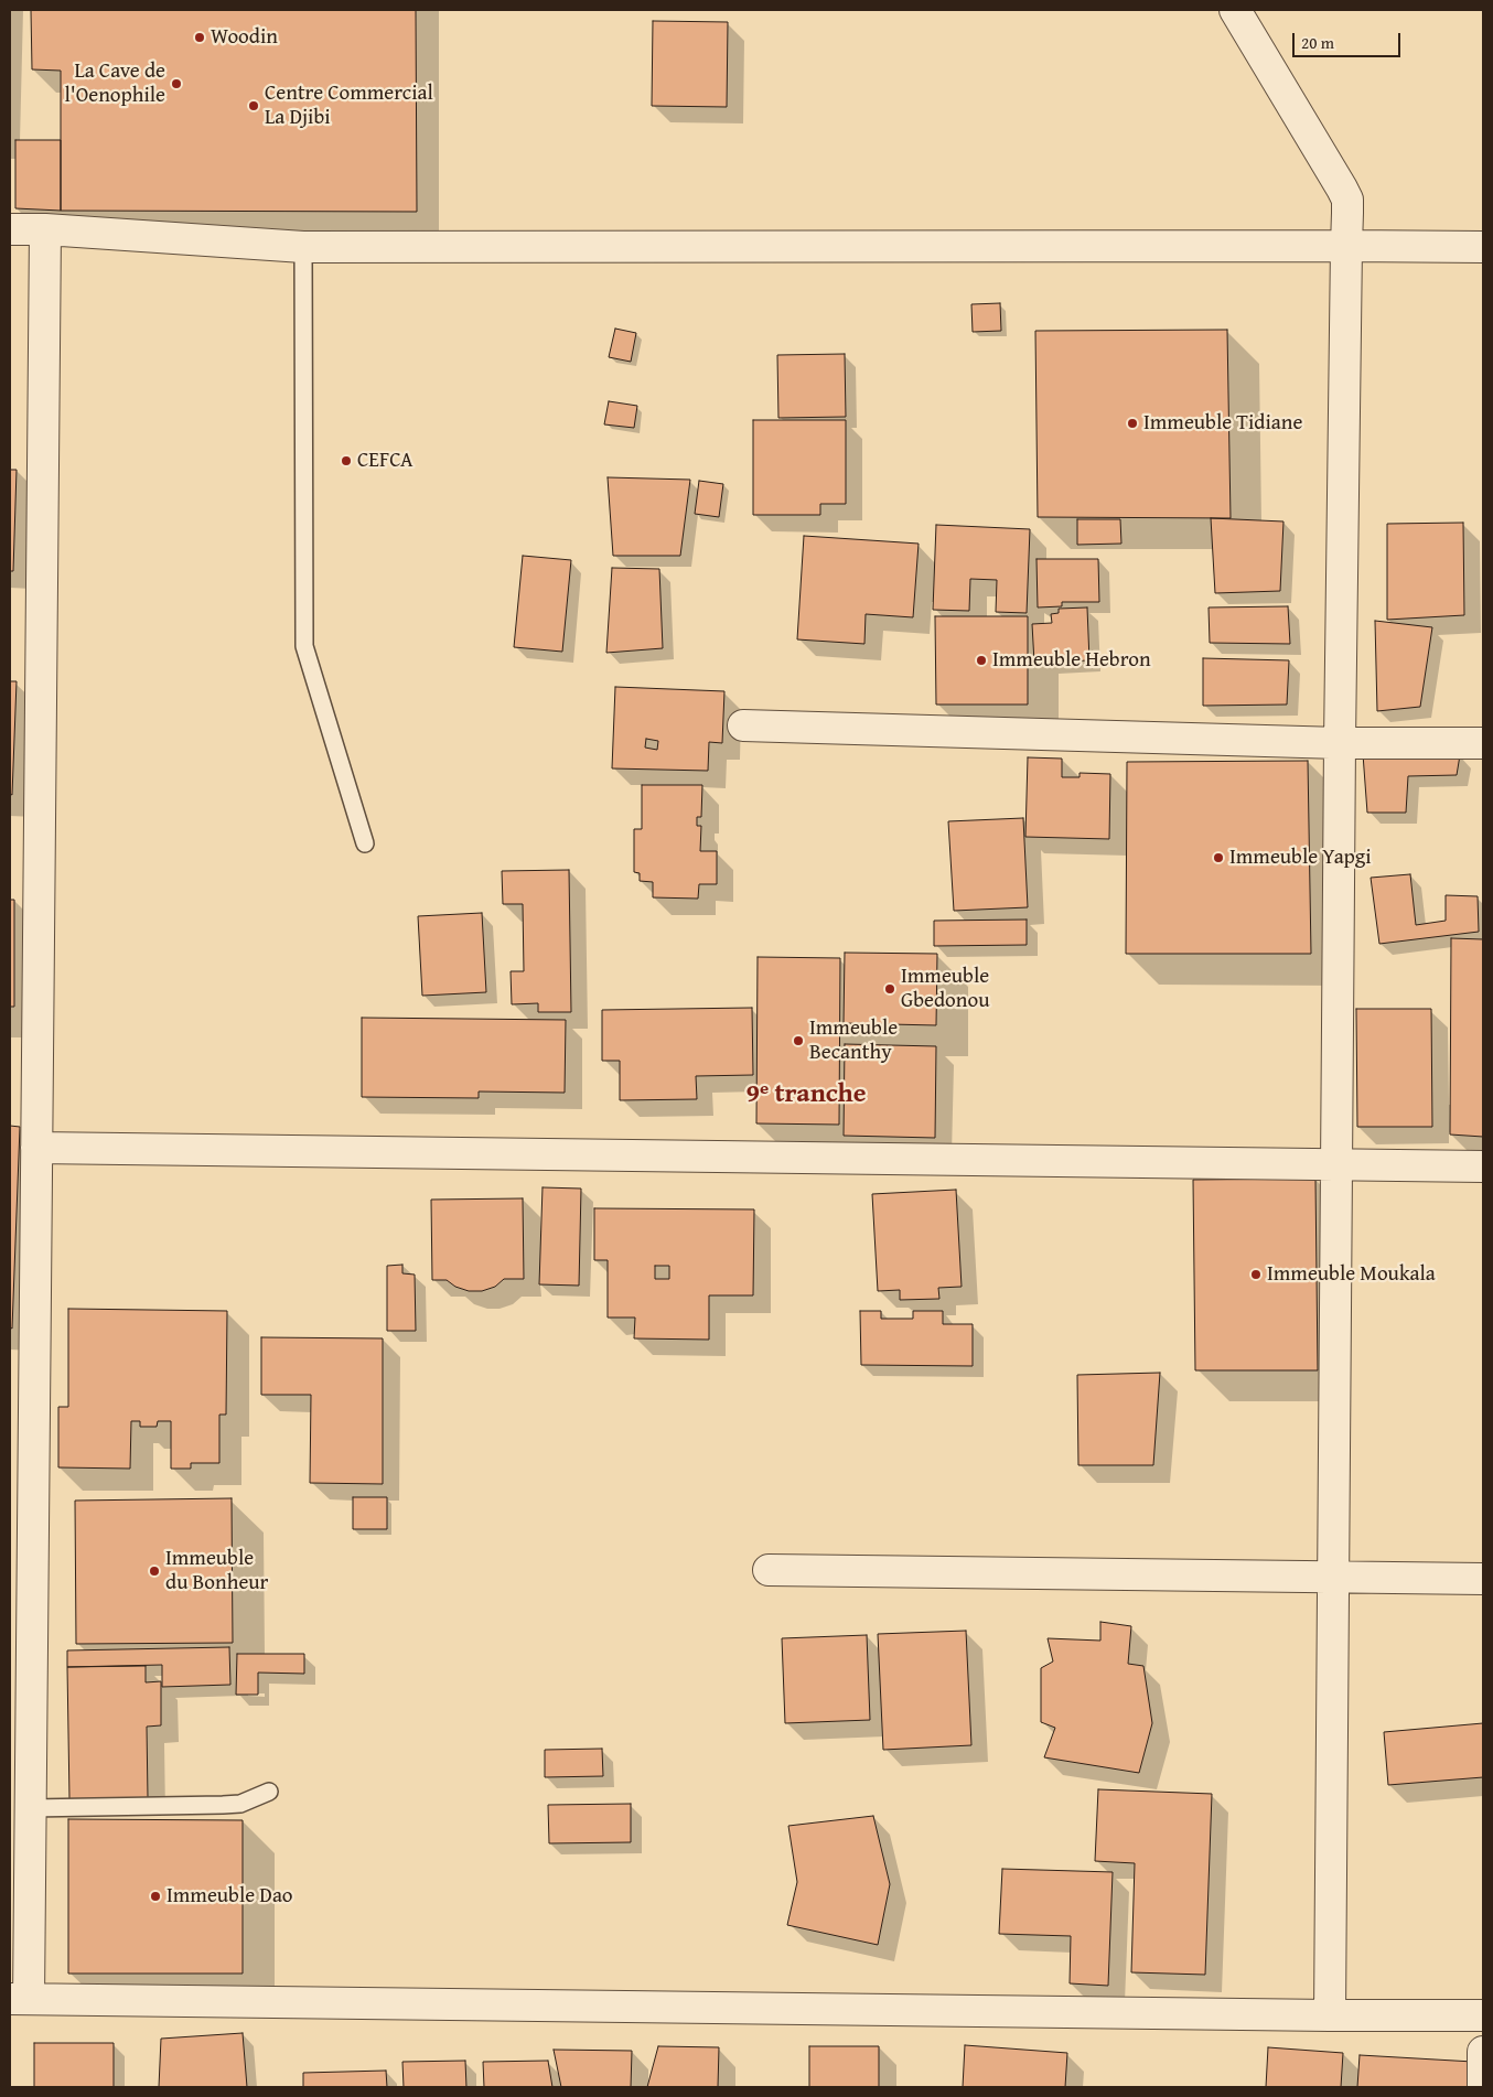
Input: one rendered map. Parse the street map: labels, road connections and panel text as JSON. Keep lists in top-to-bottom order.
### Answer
{
  "districts": ["9ᵉ tranche"],
  "places": [
    "Woodin",
    "La Cave de l'Oenophile",
    "Centre Commercial La Djibi",
    "Immeuble Tidiane",
    "CEFCA",
    "Immeuble Hebron",
    "Immeuble Yapgi",
    "Immeuble Gbedonou",
    "Immeuble Becanthy",
    "Immeuble Moukala",
    "Immeuble du Bonheur",
    "Immeuble Dao"
  ],
  "scale_bar": "20 m"
}
